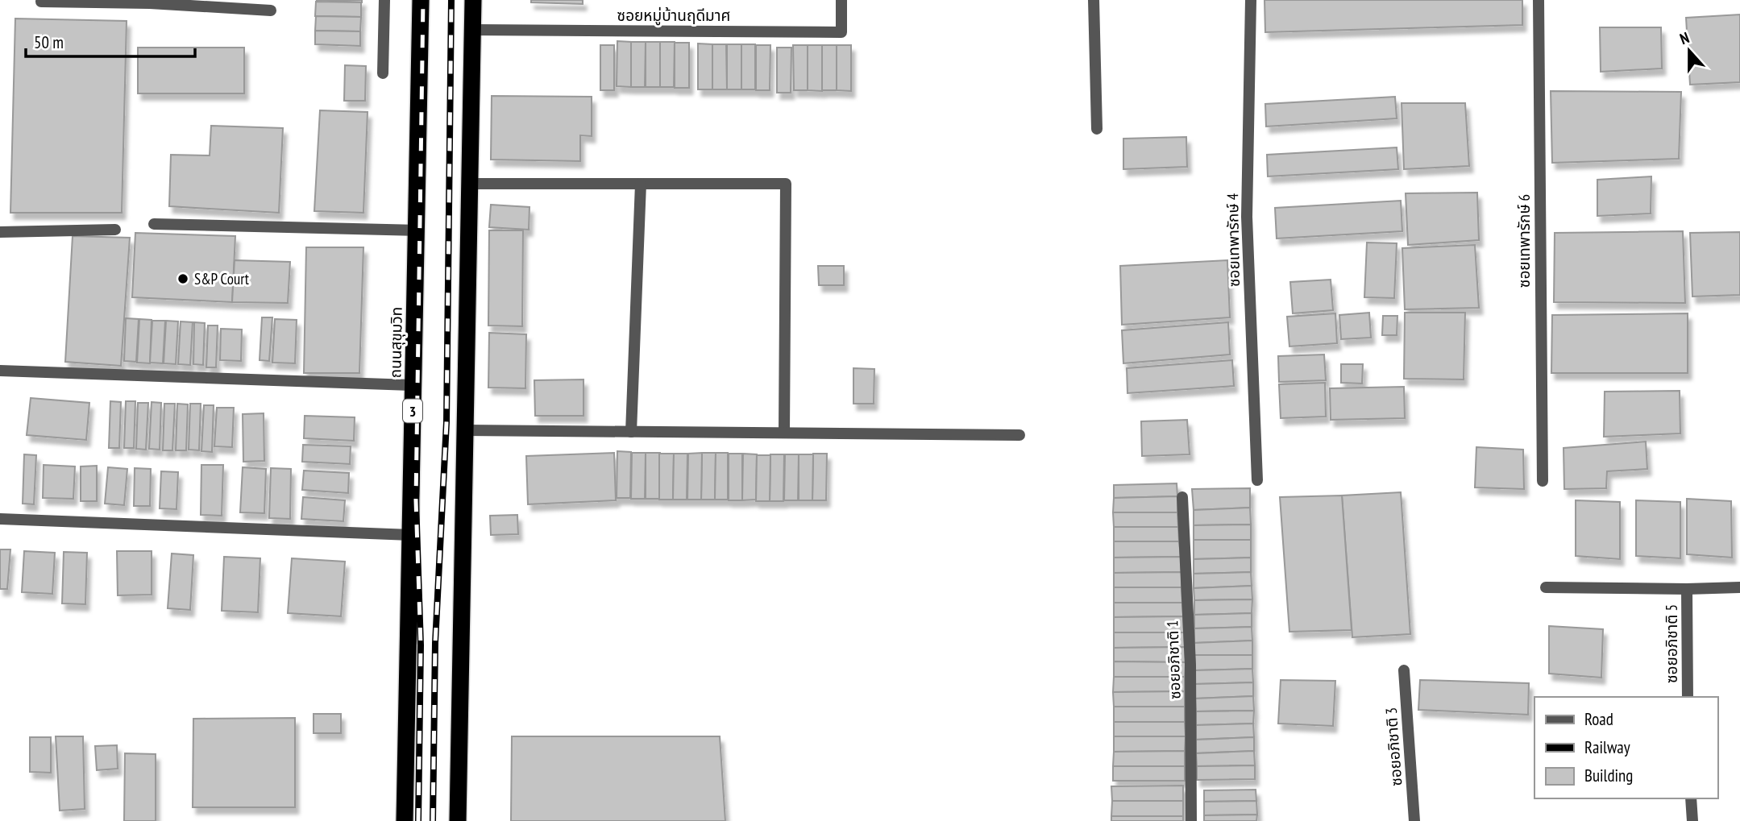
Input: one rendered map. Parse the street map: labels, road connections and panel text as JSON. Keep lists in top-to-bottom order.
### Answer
{
  "streets": {
    "highway": ["ถนนสุขุมวิท", "3"],
    "street": [
      "ซอยหมู่บ้านฤดีมาศ",
      "ซอยเทพารักษ์ 4",
      "ซอยเทพารักษ์ 6",
      "ซอยอภิชาติ 5",
      "ซอยอภิชาติ 1",
      "ซอยอภิชาติ 3"
    ]
  },
  "places": ["S&P Court"],
  "legend": ["Road", "Railway", "Building"],
  "scale_bar": "50 m",
  "north": "top"
}
